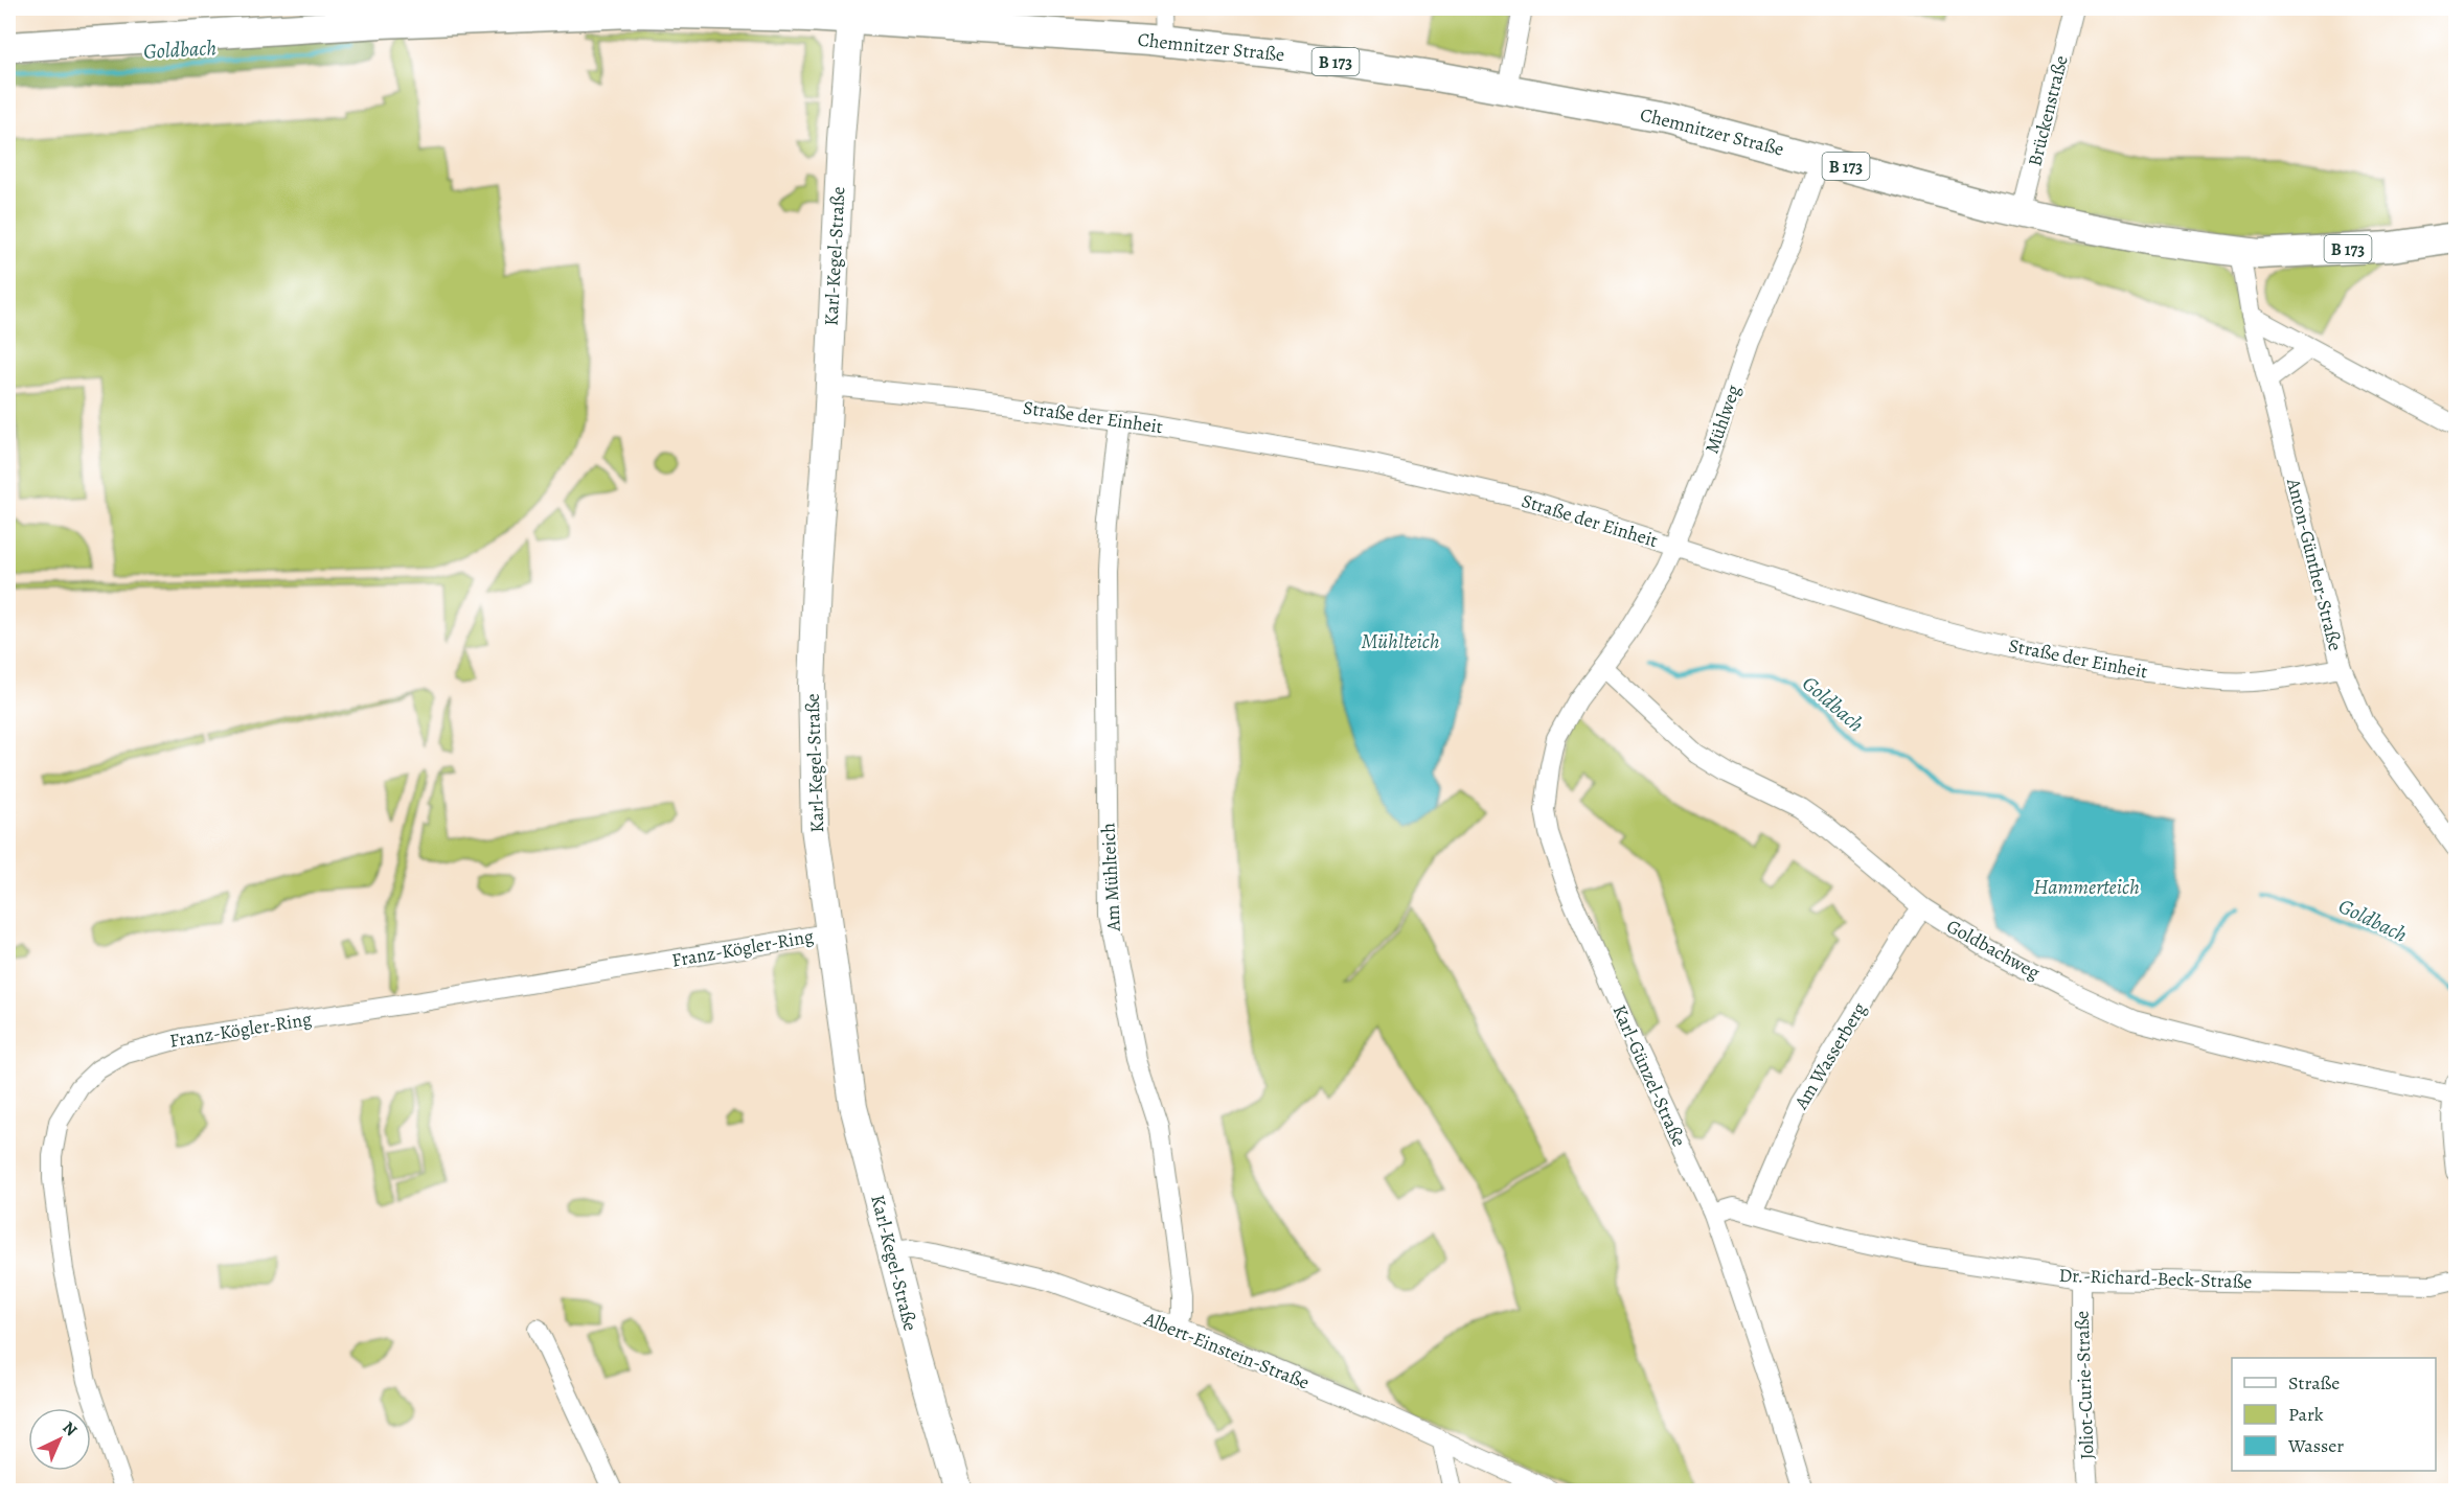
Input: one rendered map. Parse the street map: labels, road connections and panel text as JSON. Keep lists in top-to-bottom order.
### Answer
{
  "streets": {
    "main road": ["Chemnitzer Straße", "B 173"],
    "street": [
      "Brückenstraße",
      "Karl-Kegel-Straße",
      "Straße der Einheit",
      "Mühlweg",
      "Anton-Günther-Straße",
      "Am Mühlteich",
      "Franz-Kögler-Ring",
      "Goldbachweg",
      "Am Wasserberg",
      "Karl-Günzel-Straße",
      "Dr.-Richard-Beck-Straße",
      "Albert-Einstein-Straße",
      "Joliot-Curie-Straße"
    ]
  },
  "crossings": [
    ["Chemnitzer Straße", "Brückenstraße"],
    ["Chemnitzer Straße", "Karl-Kegel-Straße"],
    ["Chemnitzer Straße", "Mühlweg"],
    ["Chemnitzer Straße", "Anton-Günther-Straße"],
    ["Karl-Kegel-Straße", "Straße der Einheit"],
    ["Karl-Kegel-Straße", "Franz-Kögler-Ring"],
    ["Karl-Kegel-Straße", "Albert-Einstein-Straße"],
    ["Straße der Einheit", "Mühlweg"],
    ["Straße der Einheit", "Anton-Günther-Straße"],
    ["Straße der Einheit", "Am Mühlteich"],
    ["Mühlweg", "Goldbachweg"],
    ["Mühlweg", "Karl-Günzel-Straße"],
    ["Am Mühlteich", "Albert-Einstein-Straße"],
    ["Goldbachweg", "Am Wasserberg"],
    ["Goldbachweg", "Karl-Günzel-Straße"],
    ["Am Wasserberg", "Dr.-Richard-Beck-Straße"],
    ["Karl-Günzel-Straße", "Dr.-Richard-Beck-Straße"],
    ["Dr.-Richard-Beck-Straße", "Joliot-Curie-Straße"]
  ],
  "water": ["Goldbach", "Mühlteich", "Hammerteich"],
  "legend": ["Straße", "Park", "Wasser"],
  "north": "top right"
}
